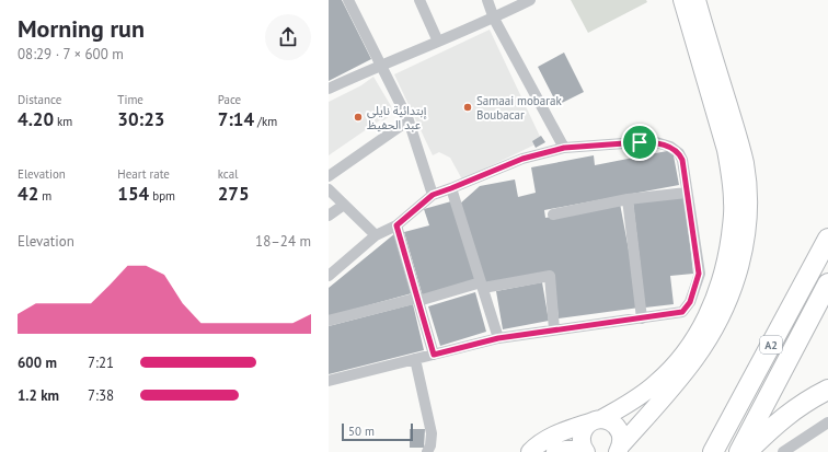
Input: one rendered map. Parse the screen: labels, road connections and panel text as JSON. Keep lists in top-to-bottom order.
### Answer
{
  "streets": {
    "highway": ["A2"]
  },
  "places": ["Samaai mobarak Boubacar", "إبتدائية نايلي عبد الحفيظ"],
  "scale_bar": "50 m",
  "page": {
    "heading": ["Morning run", "08:29 · 7 × 600 m"],
    "stats": [
      ["Distance", "4.20 km"],
      ["Time", "30:23"],
      ["Pace", "7:14 /km"],
      ["Elevation", "42 m"],
      ["Heart rate", "154 bpm"],
      ["kcal", "275"]
    ],
    "chart": ["Elevation", "18–24 m"],
    "list": [
      {
        "name": "600 m",
        "note": "7:21"
      },
      {
        "name": "1.2 km",
        "note": "7:38"
      }
    ],
    "scale": "50 m"
  }
}
